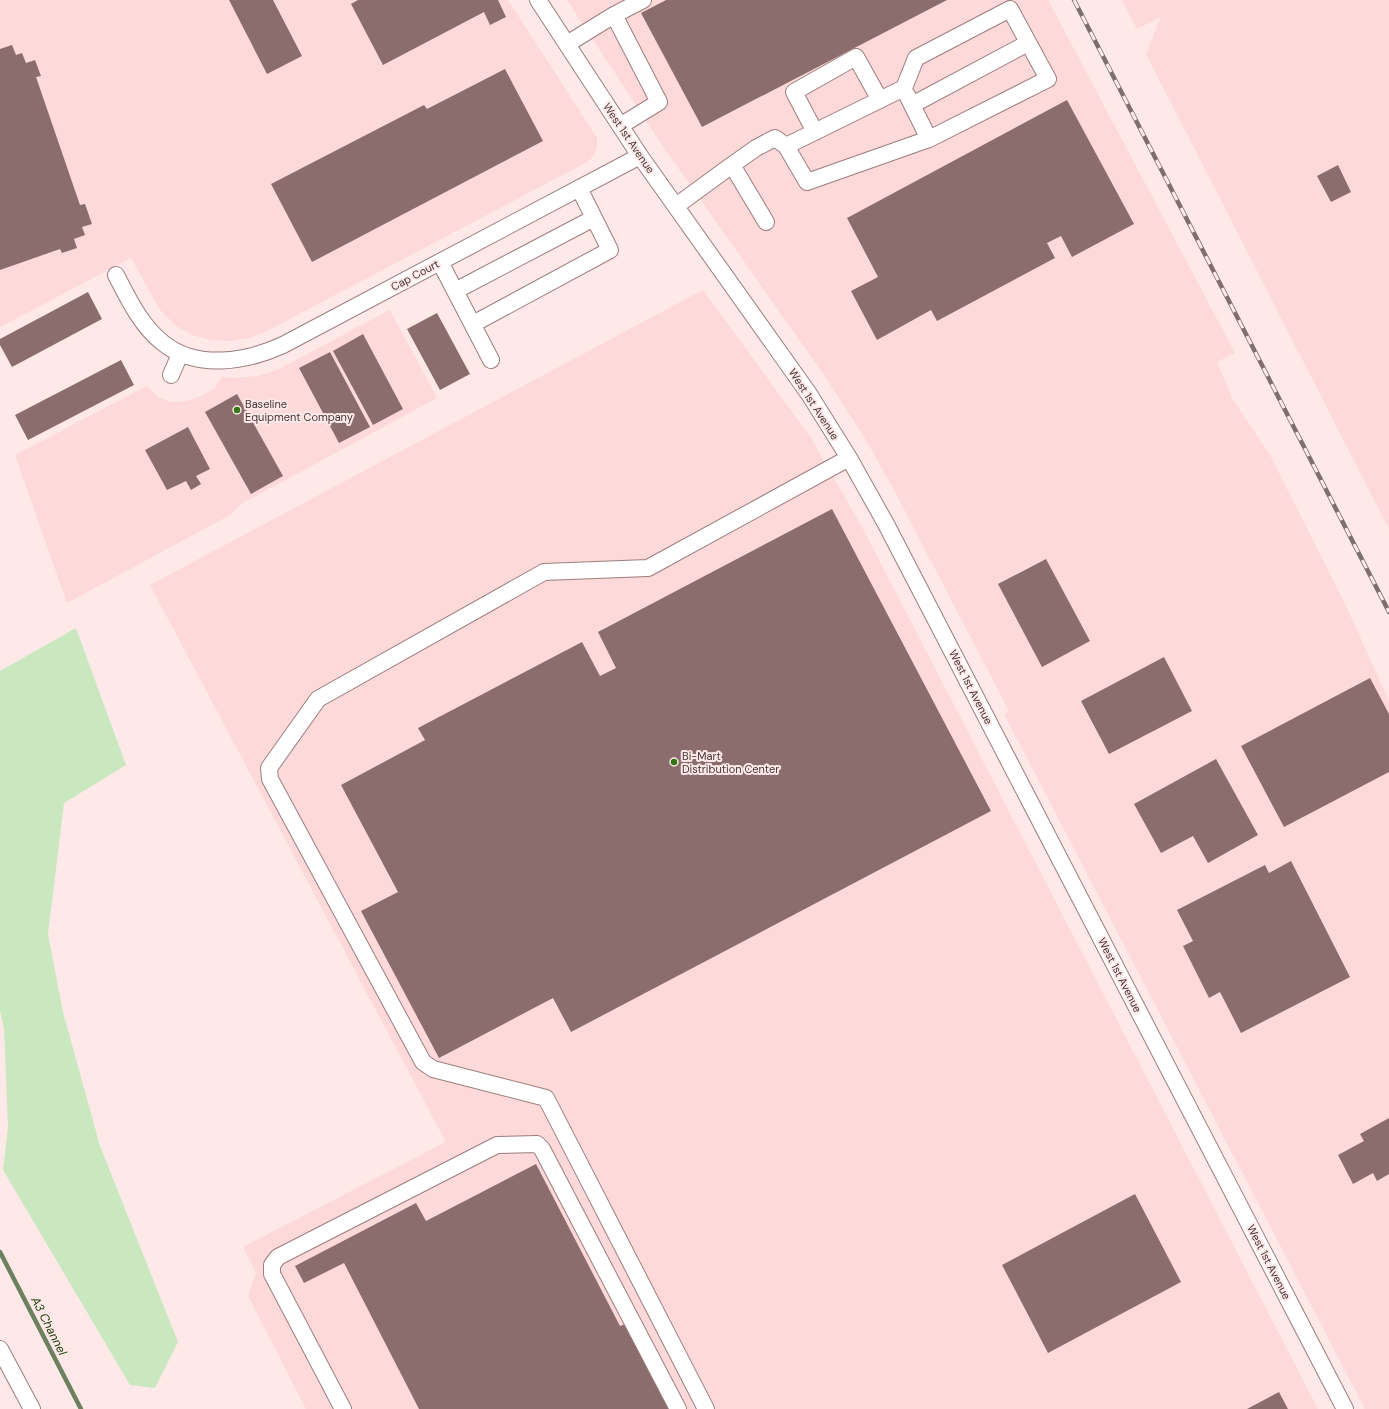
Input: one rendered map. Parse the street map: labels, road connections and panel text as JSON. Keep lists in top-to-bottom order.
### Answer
{
  "streets": {
    "street": ["West 1st Avenue", "Cap Court"]
  },
  "crossings": [
    ["West 1st Avenue", "Cap Court"]
  ],
  "water": ["A3 Channel"],
  "places": ["Baseline Equipment Company", "Bi-Mart Distribution Center"]
}
